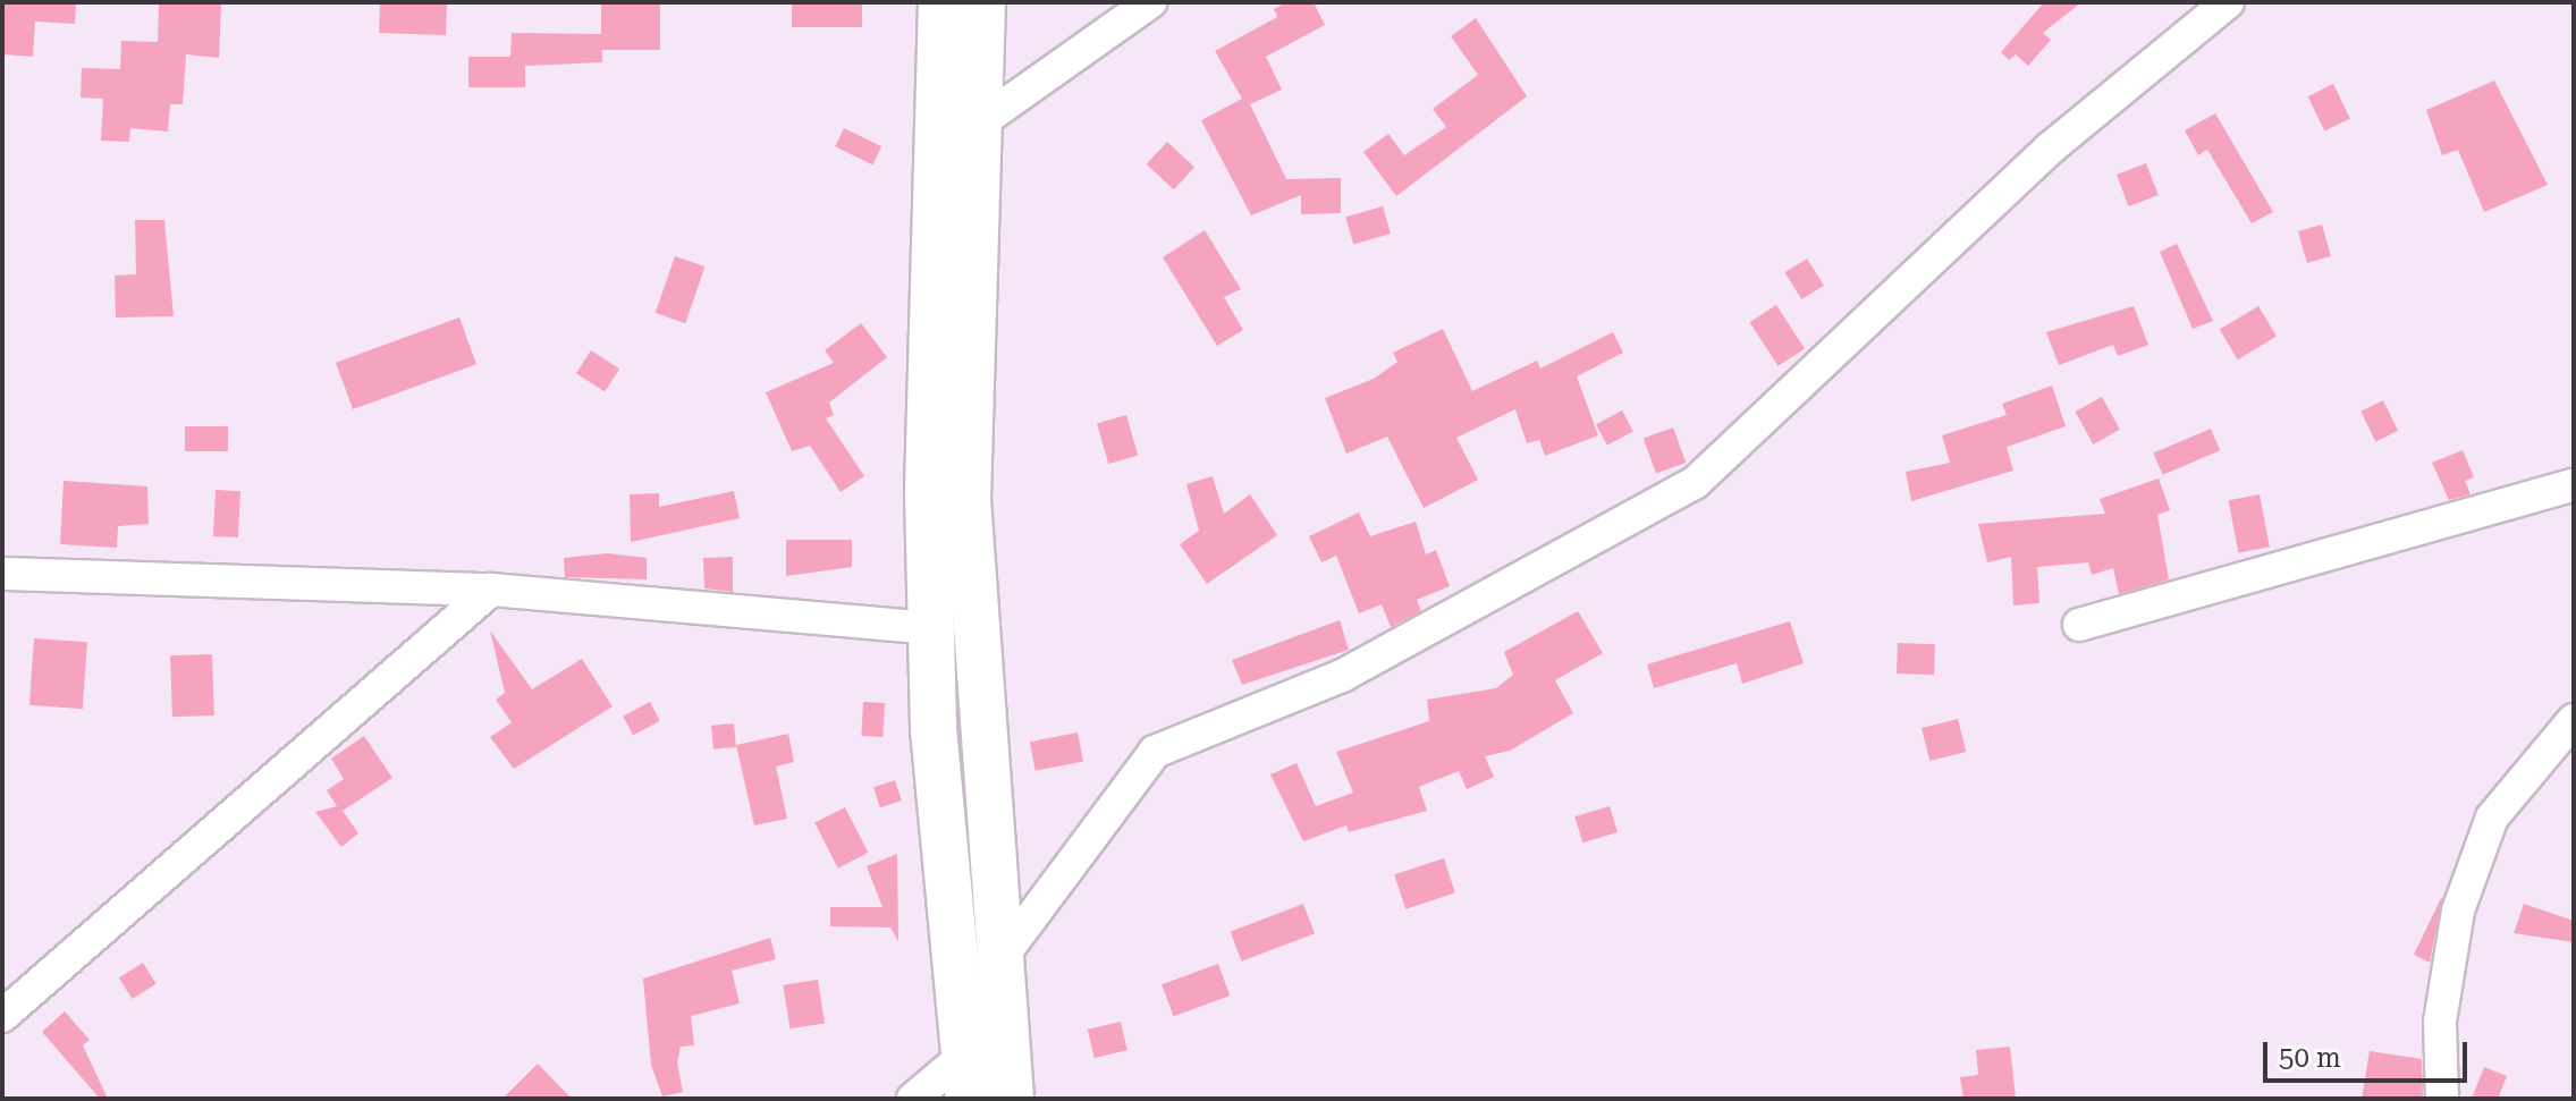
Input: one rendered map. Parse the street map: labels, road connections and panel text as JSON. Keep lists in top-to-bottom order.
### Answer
{
  "scale_bar": "50 m"
}
